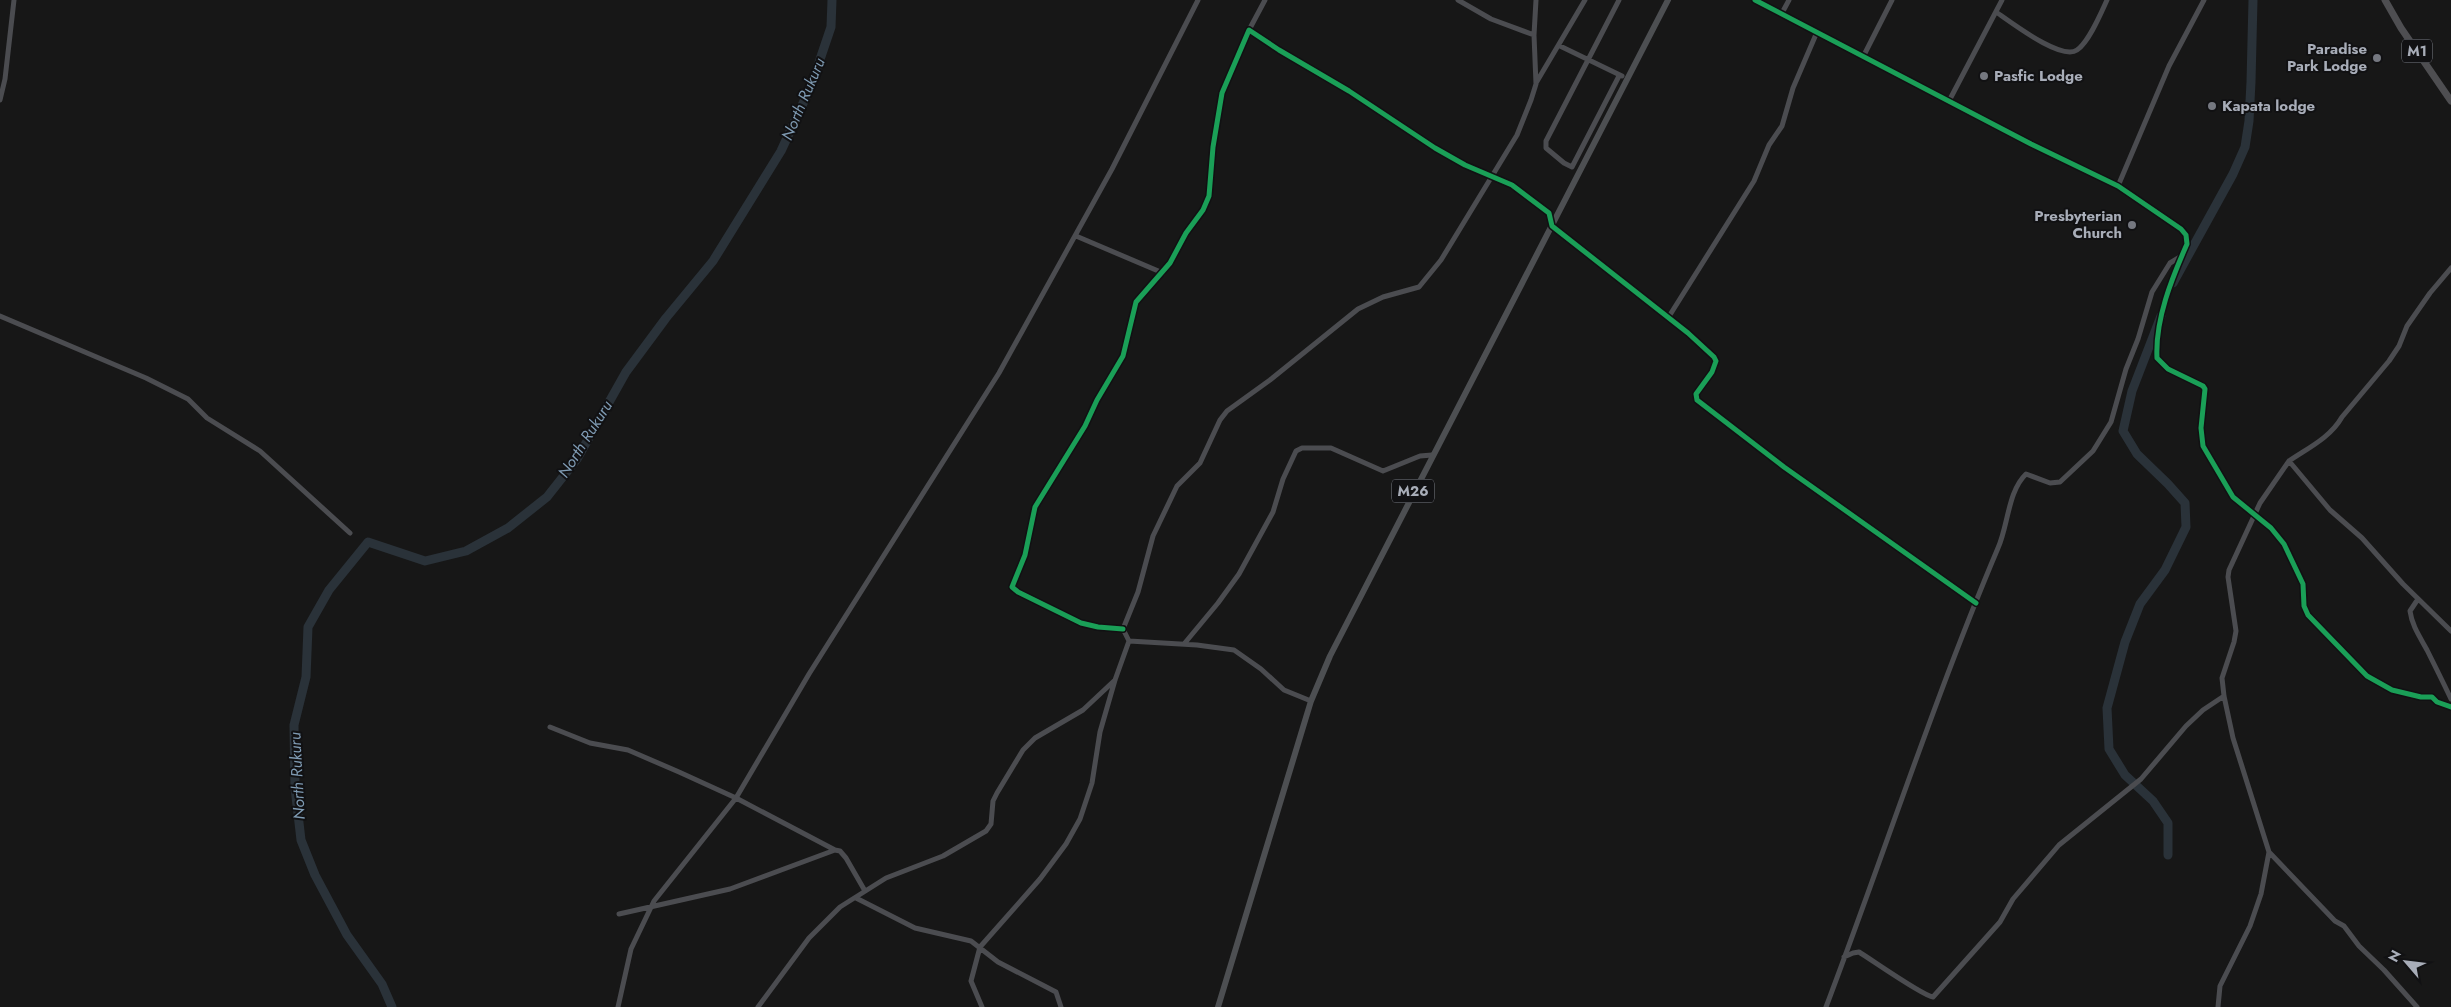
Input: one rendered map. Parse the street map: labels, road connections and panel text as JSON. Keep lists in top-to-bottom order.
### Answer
{
  "streets": {
    "highway": ["M1"],
    "main road": ["M26"]
  },
  "water": ["North Rukuru"],
  "places": [
    "Paradise Park Lodge",
    "Pasfic Lodge",
    "Kapata lodge",
    "Presbyterian Church"
  ],
  "north": "top left"
}
